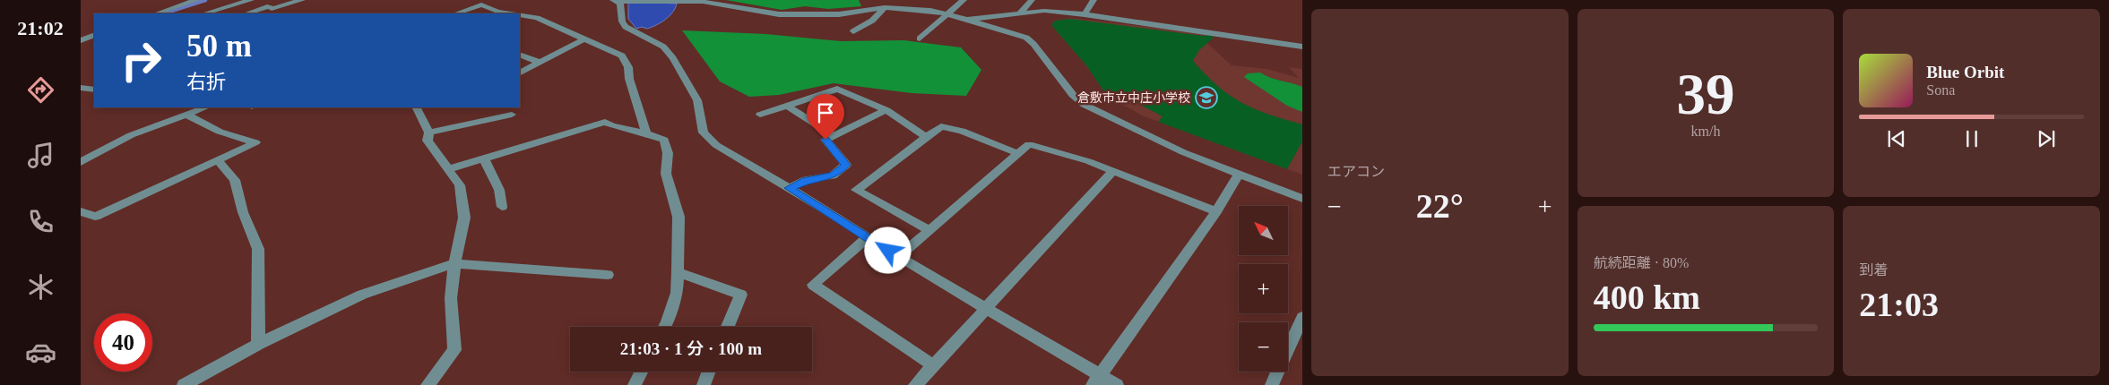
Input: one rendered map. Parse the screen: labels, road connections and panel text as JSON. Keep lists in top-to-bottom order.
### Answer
{
  "places": {
    "school or university": ["倉敷市立中庄小学校"]
  },
  "north": "top left",
  "page": {
    "tabs": "21:02",
    "tile": [
      "エアコン",
      ["39", "km/h"],
      ["航続距離 · 80%", "400 km"],
      ["到着", "21:03"]
    ],
    "turn": ["50 m", "右折"],
    "song": ["Blue Orbit", "Sona"],
    "heat": ["−", "22°", "+"],
    "map_buttons": ["+", "−"],
    "limit": "40",
    "trip": "21:03 · 1 分 · 100 m"
  }
}
